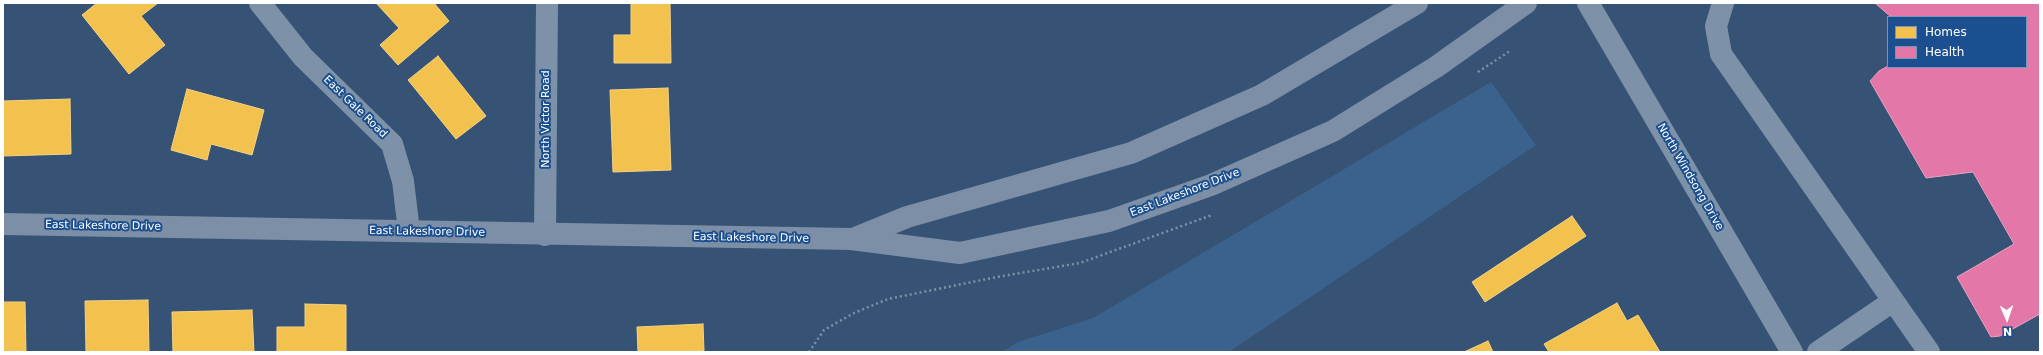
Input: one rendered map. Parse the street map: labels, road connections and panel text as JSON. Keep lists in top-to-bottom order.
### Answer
{
  "streets": {
    "main road": ["East Lakeshore Drive"],
    "street": ["East Gale Road", "North Victor Road", "North Windsong Drive"]
  },
  "crossings": [
    ["East Gale Road", "East Lakeshore Drive"],
    ["North Victor Road", "East Lakeshore Drive"]
  ],
  "legend": ["Homes", "Health"],
  "north": "bottom"
}
